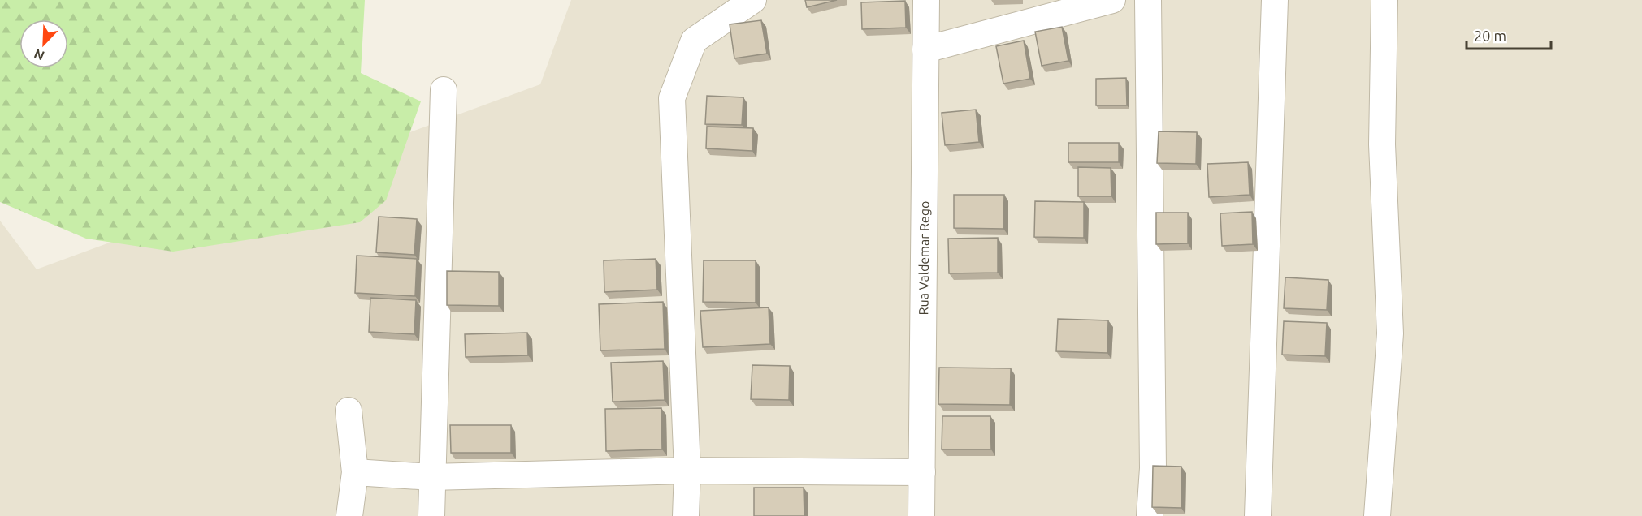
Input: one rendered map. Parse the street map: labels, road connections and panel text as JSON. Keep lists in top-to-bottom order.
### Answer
{
  "streets": {
    "street": ["Rua Valdemar Rego"]
  },
  "scale_bar": "20 m",
  "north": "bottom left"
}
